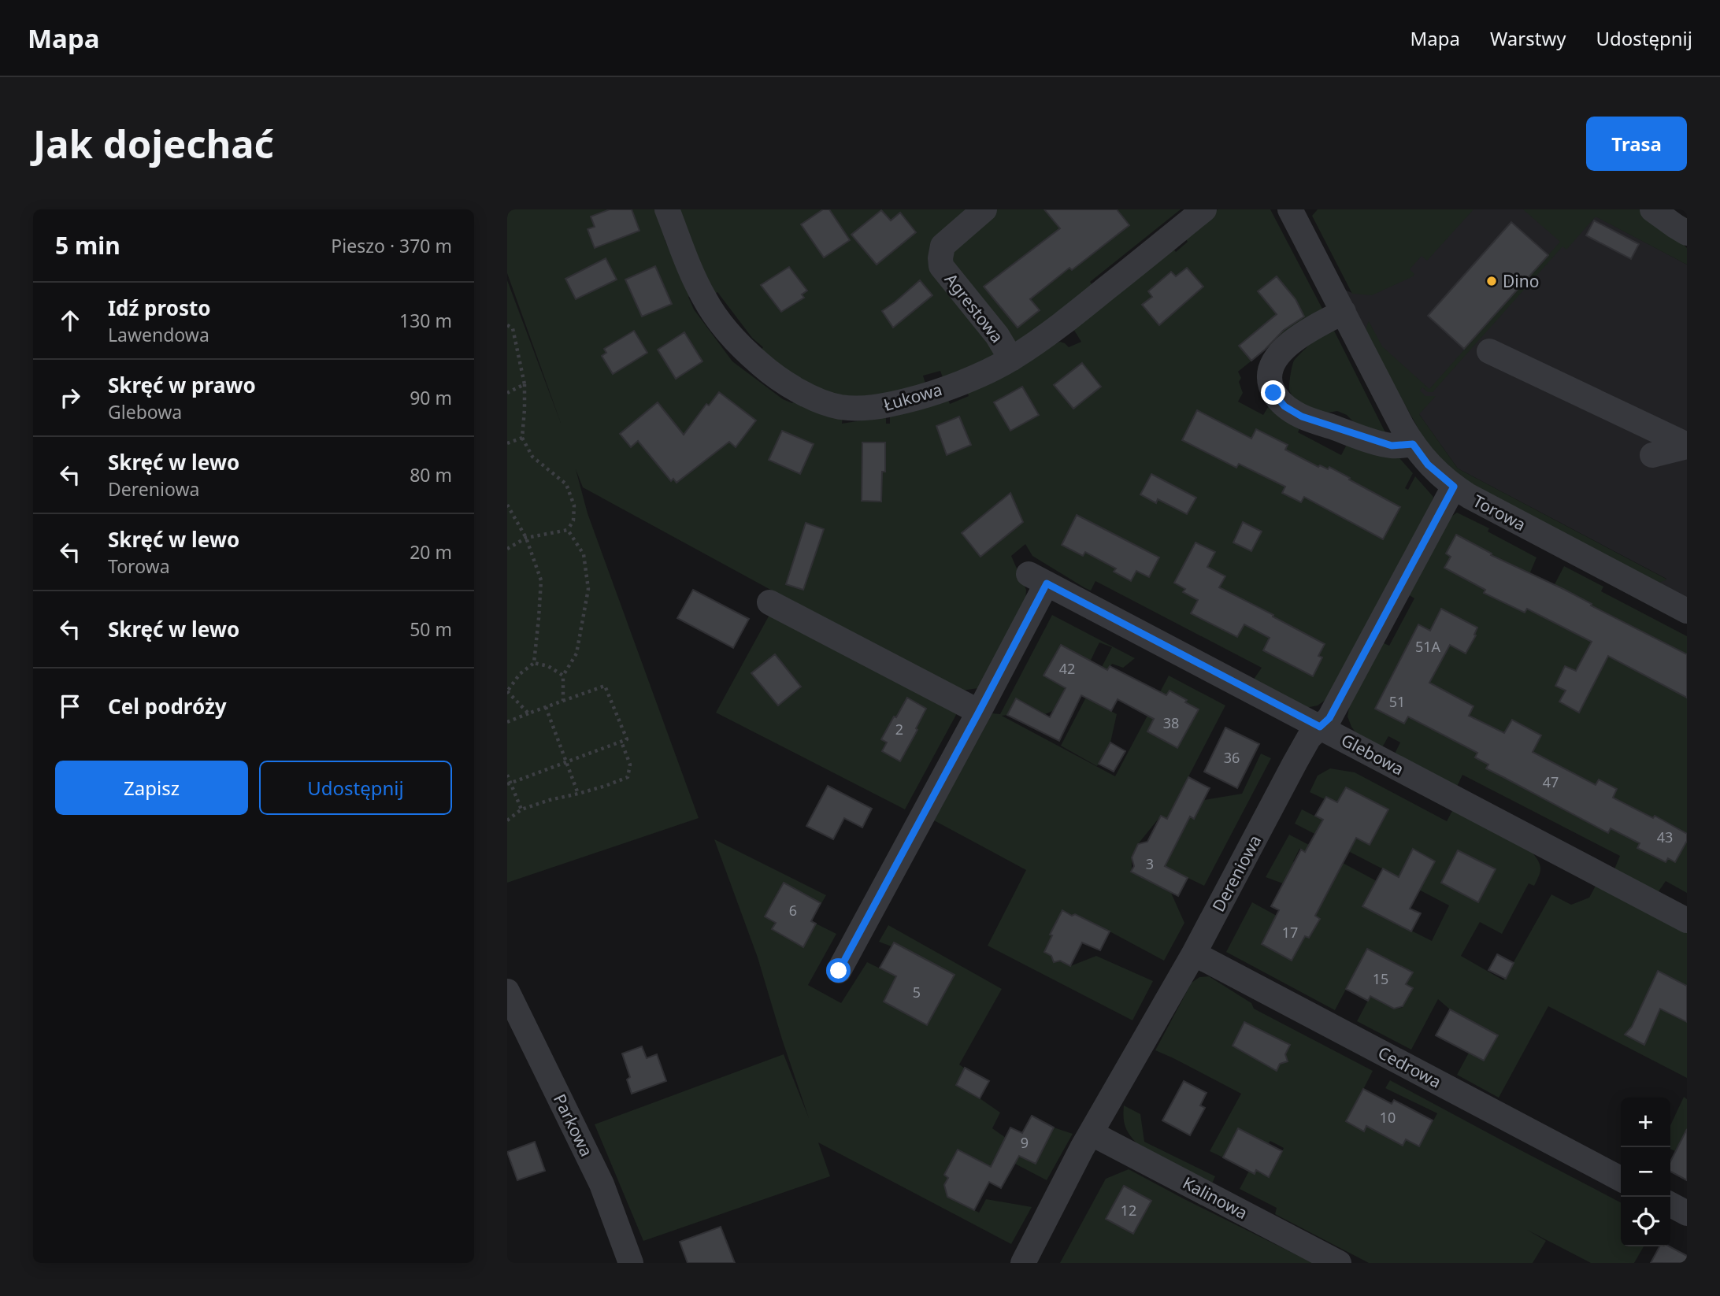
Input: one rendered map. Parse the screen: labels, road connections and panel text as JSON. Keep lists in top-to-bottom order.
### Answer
{
  "streets": {
    "street": [
      "Agrestowa",
      "Łukowa",
      "Torowa",
      "Glebowa",
      "Dereniowa",
      "Cedrowa",
      "Parkowa",
      "Kalinowa"
    ]
  },
  "crossings": [
    ["Agrestowa", "Łukowa"],
    ["Torowa", "Dereniowa"],
    ["Glebowa", "Dereniowa"],
    ["Dereniowa", "Cedrowa"],
    ["Dereniowa", "Kalinowa"]
  ],
  "places": ["Dino"],
  "house_numbers": [
    "51A",
    "42",
    "51",
    "38",
    "2",
    "36",
    "47",
    "43",
    "3",
    "6",
    "17",
    "15",
    "5",
    "10",
    "9",
    "12"
  ],
  "page": {
    "header": "Mapa",
    "nav": ["Mapa", "Warstwy", "Udostępnij"],
    "buttons": [
      "Trasa",
      ["Zapisz", "Udostępnij"]
    ],
    "title": "Jak dojechać",
    "heading": ["5 min", "Pieszo · 370 m"],
    "list": [
      ["Idź prosto", "Lawendowa", "130 m"],
      ["Skręć w prawo", "Glebowa", "90 m"],
      ["Skręć w lewo", "Dereniowa", "80 m"],
      ["Skręć w lewo", "Torowa", "20 m"],
      ["Skręć w lewo", "50 m"],
      "Cel podróży"
    ],
    "map_buttons": ["+", "−"]
  }
}
